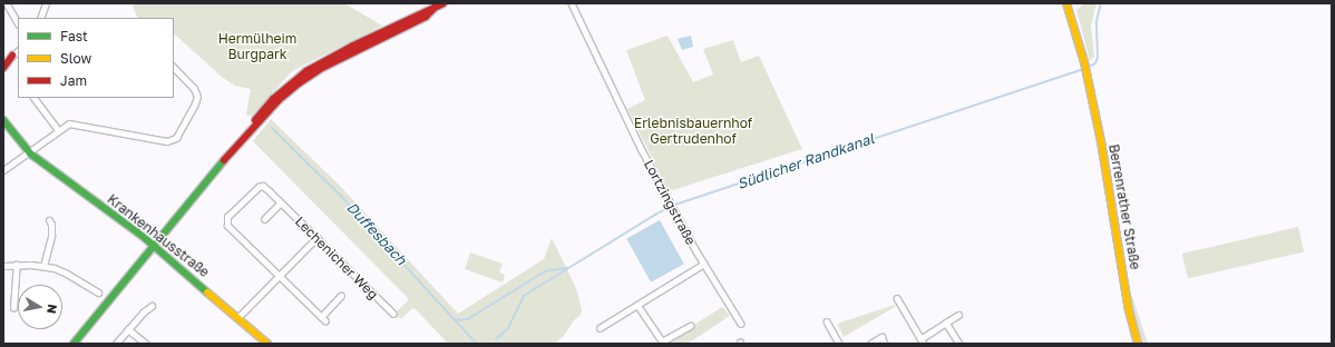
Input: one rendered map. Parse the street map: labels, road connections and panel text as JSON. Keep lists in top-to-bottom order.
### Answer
{
  "streets": {
    "street": [
      "Lortzingstraße",
      "Berrenrather Straße",
      "Krankenhausstraße",
      "Lechenicher Weg"
    ]
  },
  "water": ["Südlicher Randkanal", "Duffesbach"],
  "parks": ["Hermülheim Burgpark", "Erlebnisbauernhof Gertrudenhof"],
  "legend": ["Fast", "Slow", "Jam"],
  "north": "right"
}
